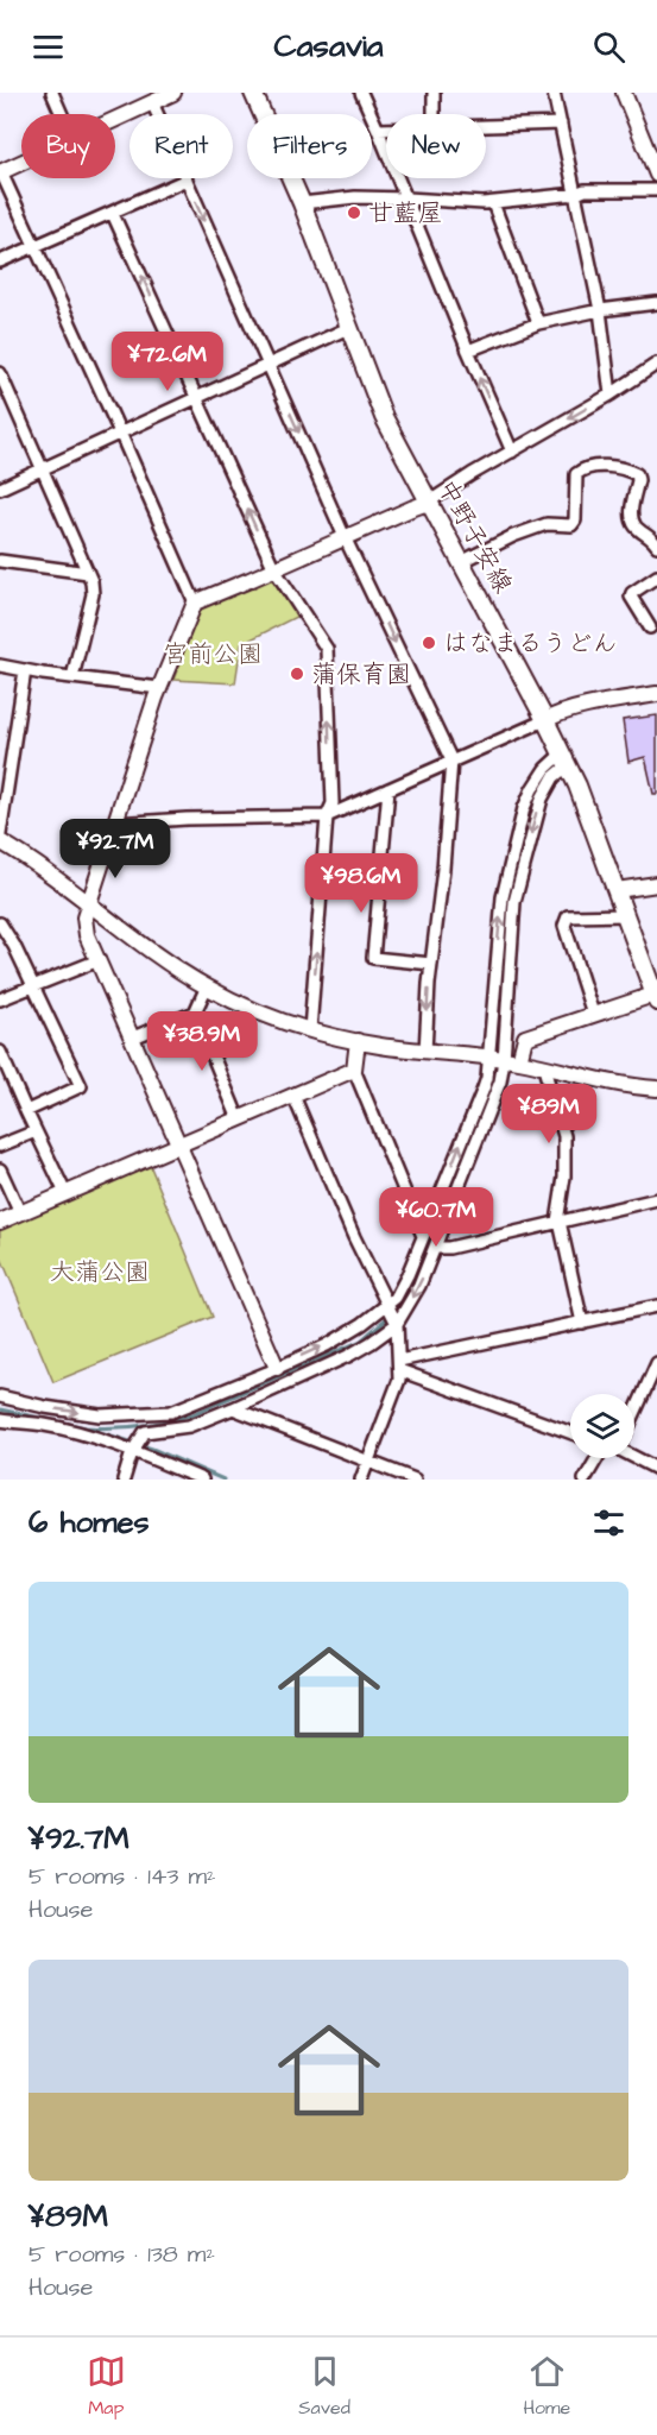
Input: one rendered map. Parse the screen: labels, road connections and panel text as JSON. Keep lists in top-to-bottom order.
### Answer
{
  "streets": {
    "main road": ["中野子安線"]
  },
  "parks": ["宮前公園", "大蒲公園"],
  "places": ["甘藍屋", "はなまるうどん", "蒲保育園"],
  "page": {
    "header": "Casavia",
    "chip": [
      "Buy",
      "Rent",
      "Filters",
      "New"
    ],
    "price": [
      "¥72.6M",
      "¥92.7M",
      "¥98.6M",
      "¥38.9M",
      "¥89M",
      "¥60.7M"
    ],
    "heading": "6 homes",
    "list": [
      {
        "name": "¥92.7M",
        "note": "5 rooms · 143 m² · House"
      },
      {
        "name": "¥89M",
        "note": "5 rooms · 138 m² · House"
      }
    ],
    "tabs": ["Map", "Saved", "Home"]
  }
}
